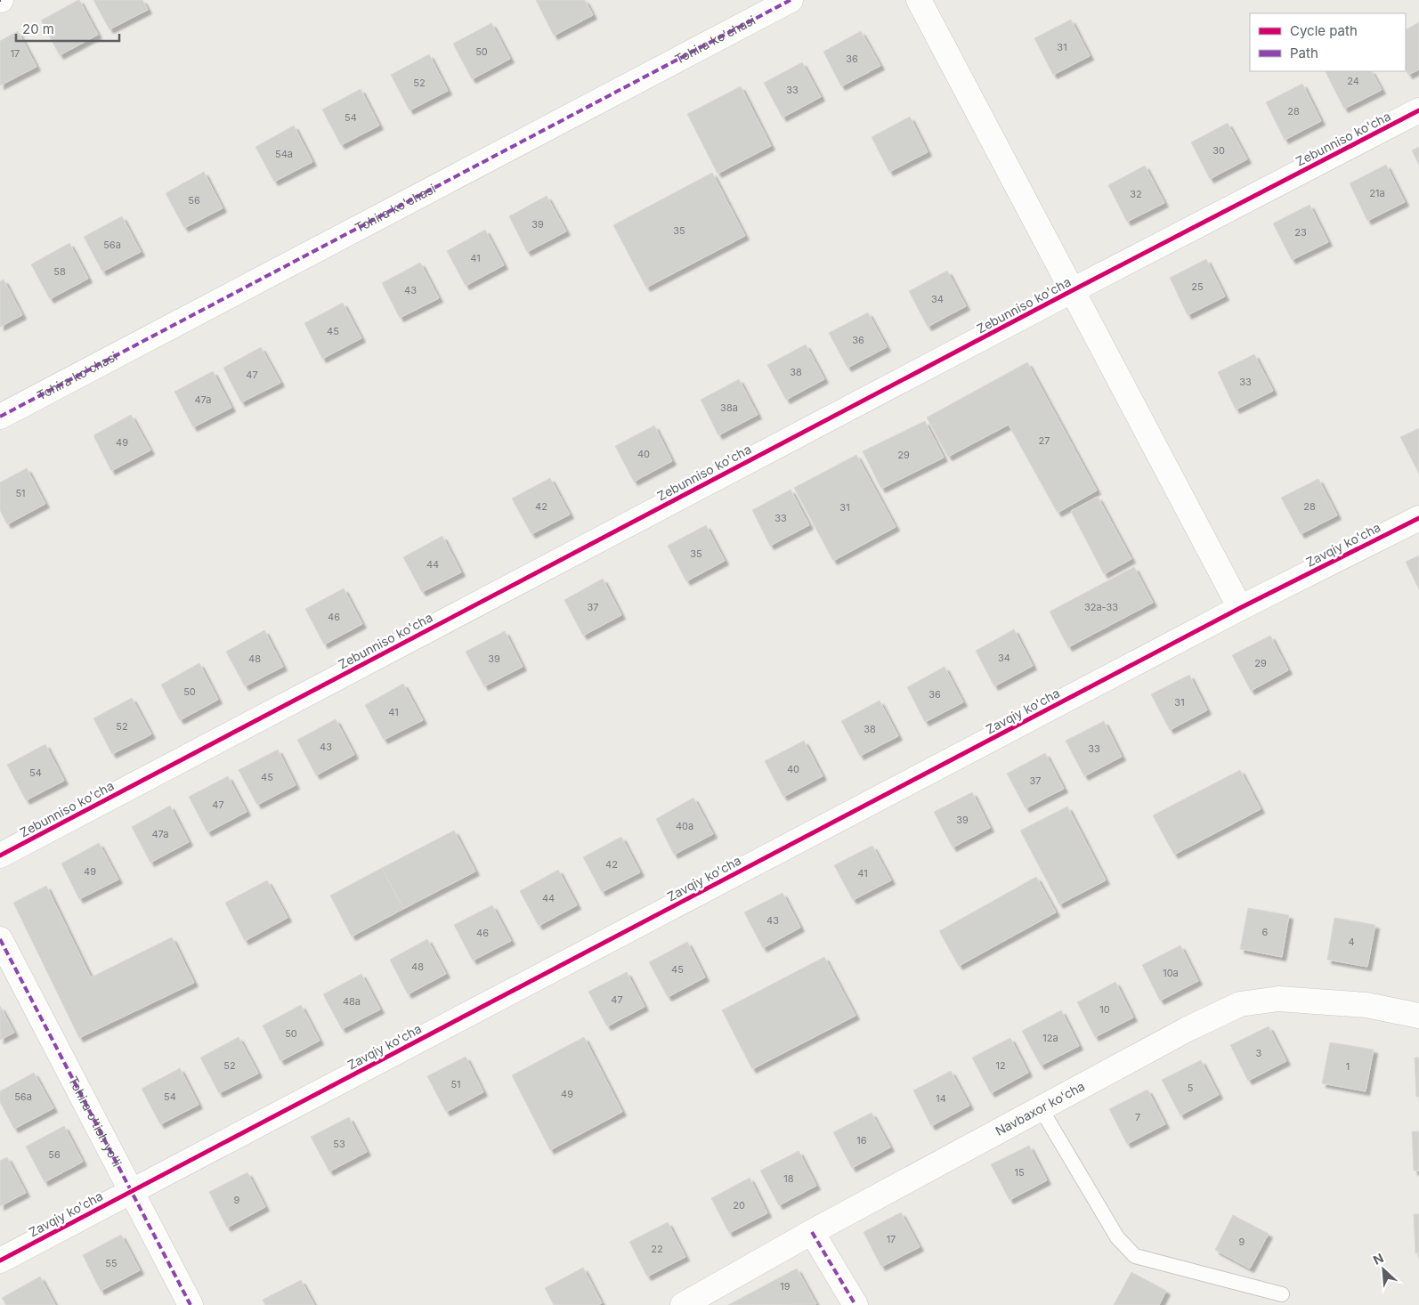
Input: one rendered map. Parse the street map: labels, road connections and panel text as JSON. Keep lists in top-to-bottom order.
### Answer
{
  "streets": {
    "street": [
      "Tohira ko'chasi",
      "Zebunniso ko'cha",
      "Zavqiy ko'cha",
      "Navbaxor ko'cha",
      "Tohira o'tish yo'li"
    ]
  },
  "crossings": [
    ["Zavqiy ko'cha", "Tohira o'tish yo'li"]
  ],
  "house_numbers": [
    "31",
    "50",
    "17",
    "36",
    "24",
    "52",
    "33",
    "28",
    "54",
    "30",
    "54a",
    "21a",
    "32",
    "56",
    "39",
    "35",
    "23",
    "56a",
    "41",
    "58",
    "25",
    "43",
    "34",
    "45",
    "36",
    "38",
    "47",
    "33",
    "47a",
    "38a",
    "27",
    "49",
    "40",
    "29",
    "51",
    "42",
    "28",
    "31",
    "33",
    "35",
    "44",
    "37",
    "32a-33",
    "46",
    "34",
    "48",
    "39",
    "29",
    "50",
    "36",
    "31",
    "41",
    "52",
    "38",
    "43",
    "33",
    "40",
    "54",
    "45",
    "37",
    "47",
    "39",
    "40a",
    "47a",
    "42",
    "49",
    "41",
    "44",
    "43",
    "6",
    "46",
    "4",
    "48",
    "45",
    "10a",
    "47",
    "48a",
    "10",
    "50",
    "12a",
    "3",
    "52",
    "12",
    "1",
    "51",
    "5",
    "49",
    "56a",
    "54",
    "14",
    "7",
    "16",
    "53",
    "56",
    "15",
    "18",
    "9",
    "20",
    "17",
    "9",
    "22",
    "55",
    "19"
  ],
  "legend": ["Cycle path", "Path"],
  "scale_bar": "20 m",
  "north": "top left"
}
